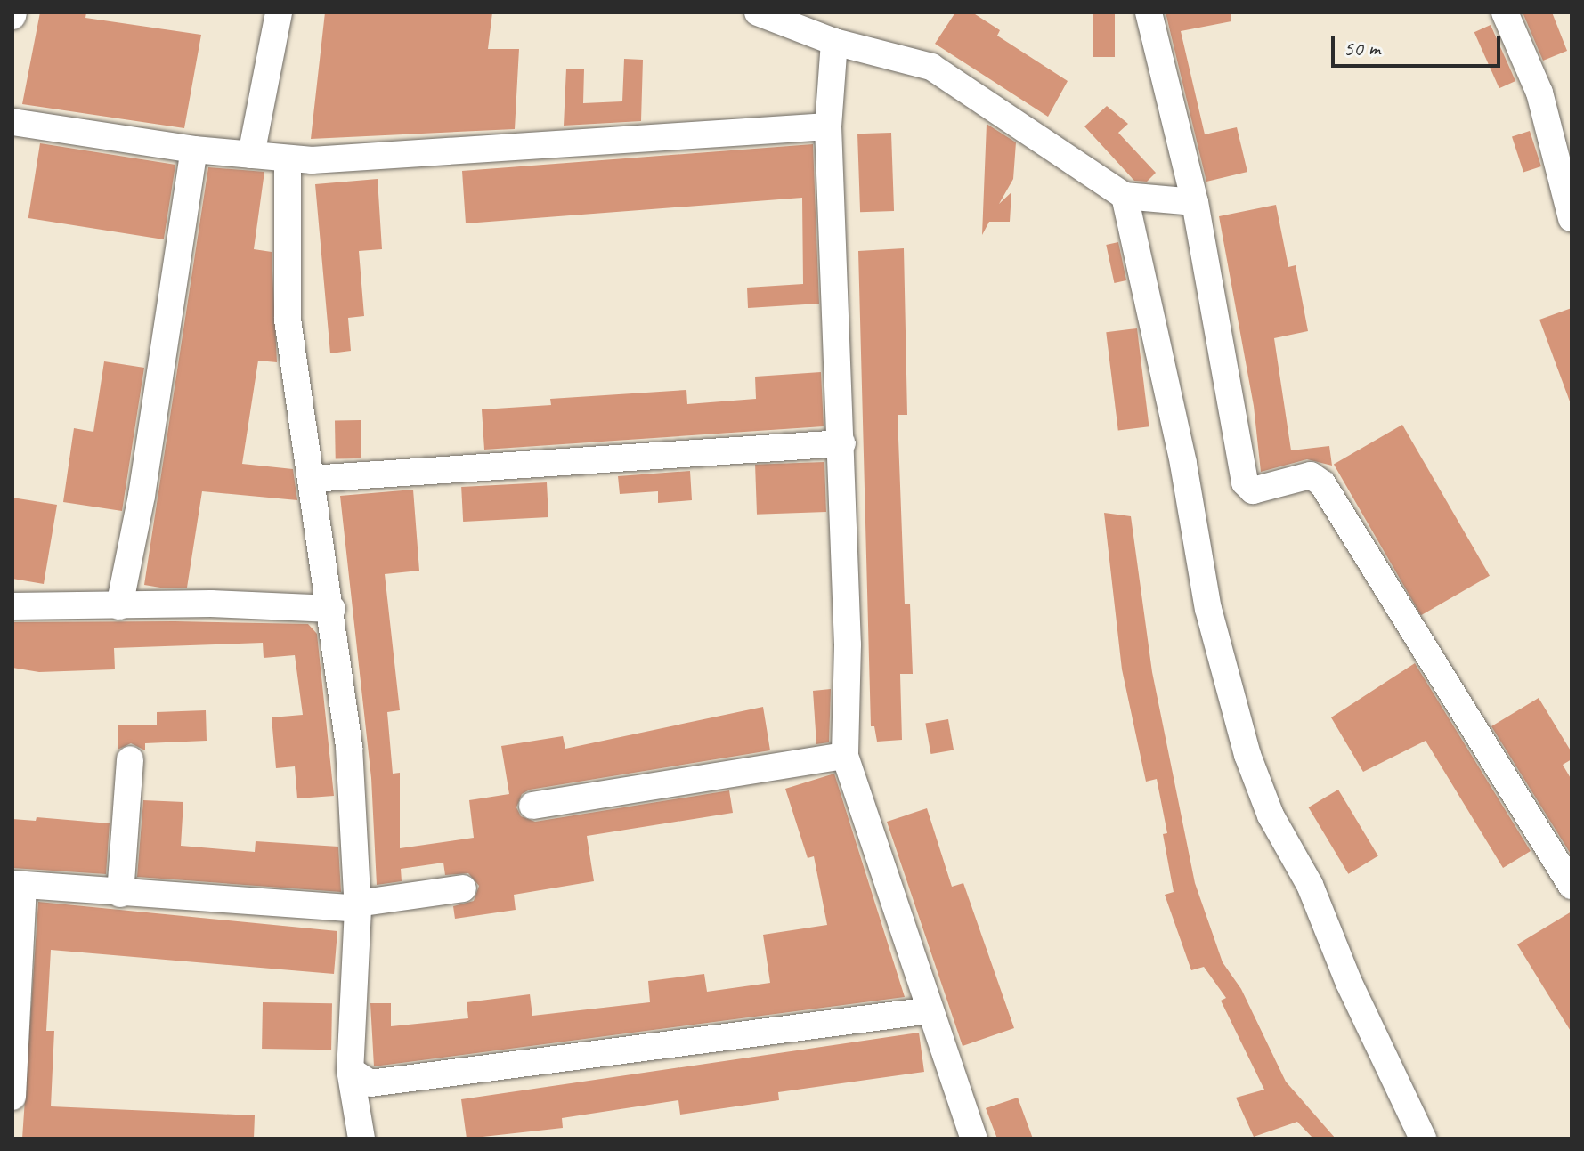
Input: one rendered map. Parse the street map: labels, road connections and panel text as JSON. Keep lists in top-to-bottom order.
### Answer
{
  "scale_bar": "50 m"
}
